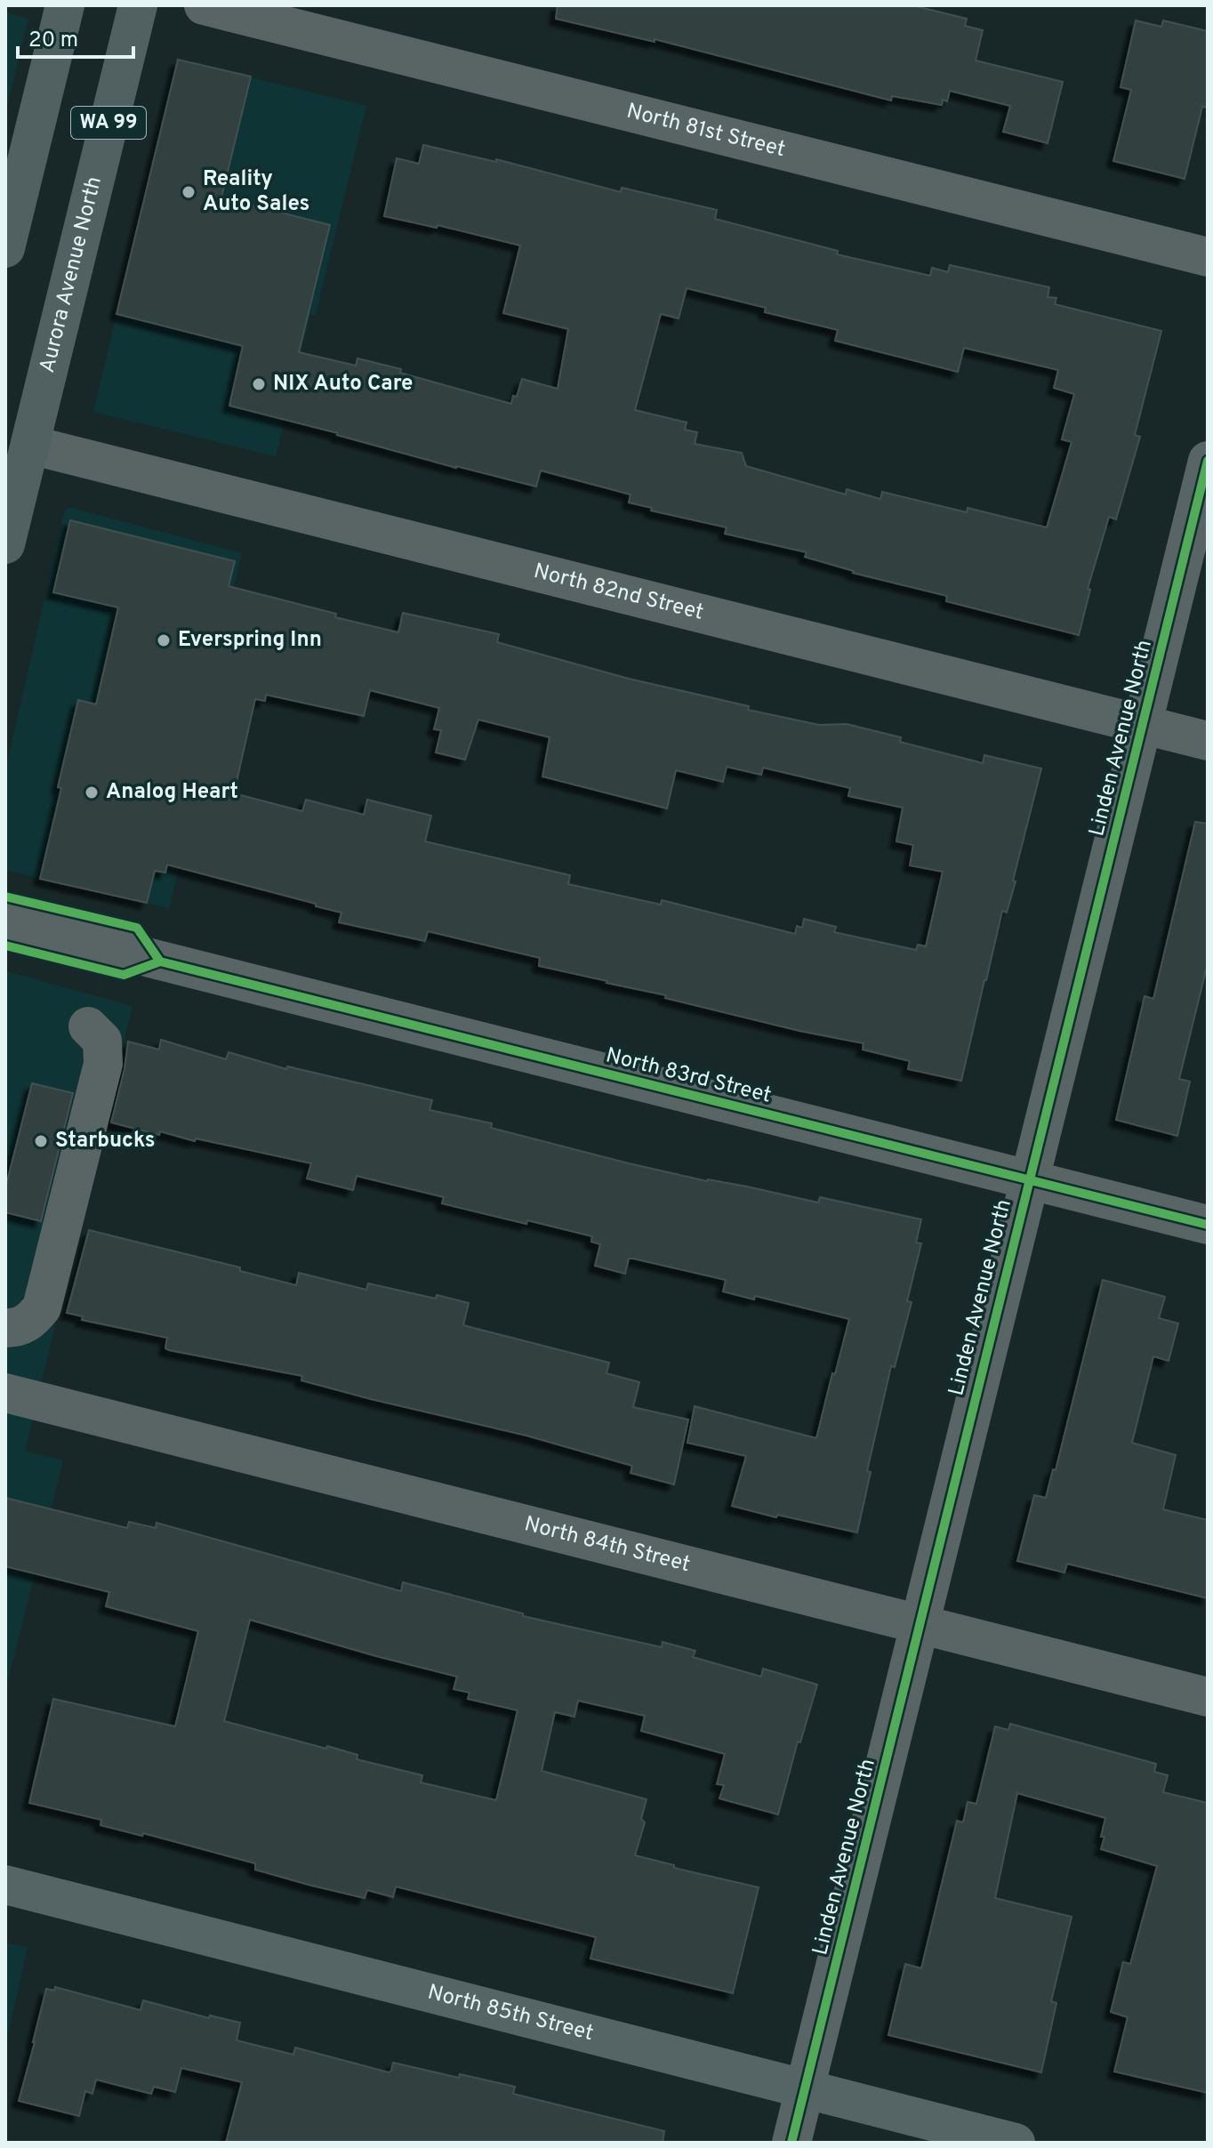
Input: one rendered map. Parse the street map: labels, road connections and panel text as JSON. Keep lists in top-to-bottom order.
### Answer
{
  "streets": {
    "highway": ["WA 99", "Aurora Avenue North"],
    "main road": ["North 85th Street"],
    "street": [
      "North 81st Street",
      "North 82nd Street",
      "Linden Avenue North",
      "North 83rd Street",
      "North 84th Street"
    ]
  },
  "crossings": [
    ["Aurora Avenue North", "North 82nd Street"],
    ["North 82nd Street", "Linden Avenue North"],
    ["Linden Avenue North", "North 83rd Street"],
    ["Linden Avenue North", "North 84th Street"],
    ["Linden Avenue North", "North 85th Street"]
  ],
  "places": [
    "Reality Auto Sales",
    "NIX Auto Care",
    "Everspring Inn",
    "Analog Heart",
    "Starbucks"
  ],
  "scale_bar": "20 m"
}
